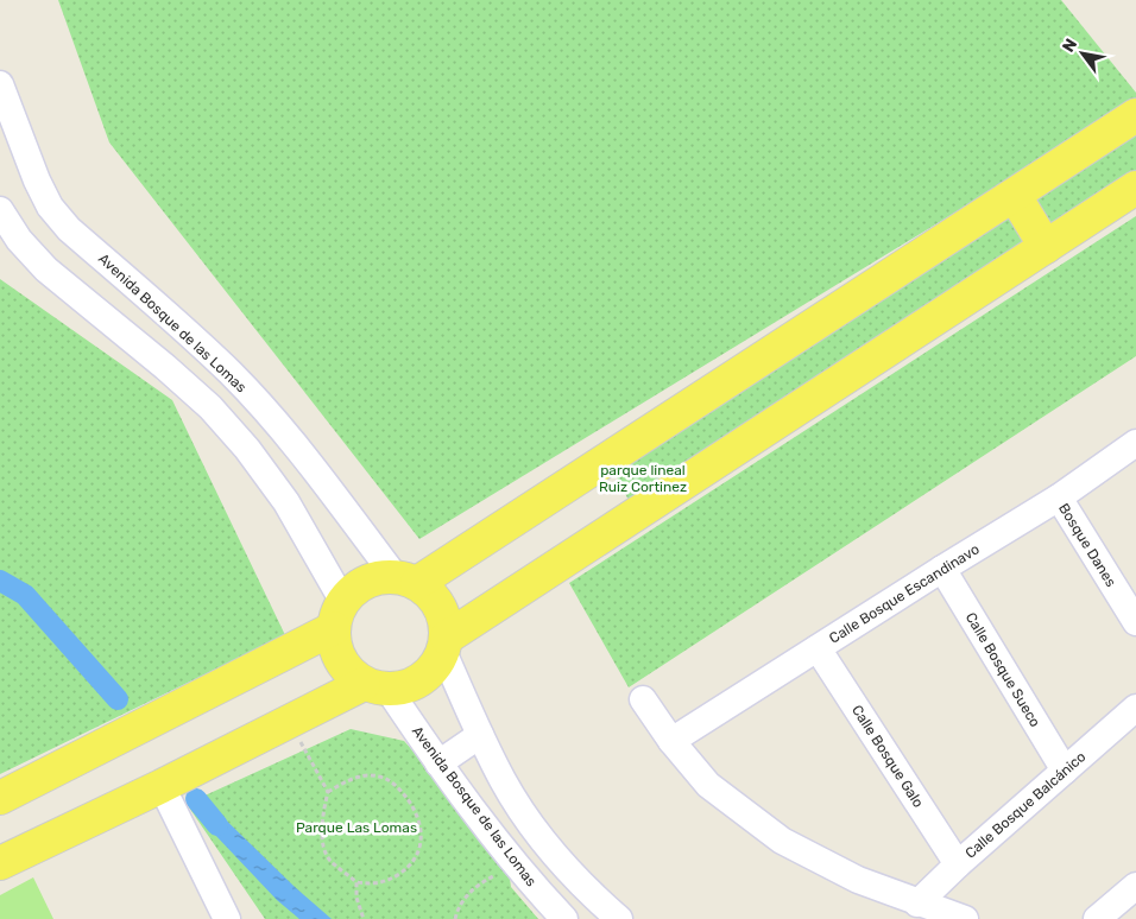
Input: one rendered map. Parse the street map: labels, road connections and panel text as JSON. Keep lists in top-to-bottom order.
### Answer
{
  "streets": {
    "street": [
      "Avenida Bosque de las Lomas",
      "Bosque Danes",
      "Calle Bosque Escandinavo",
      "Calle Bosque Sueco",
      "Calle Bosque Galo",
      "Calle Bosque Balcánico"
    ]
  },
  "crossings": [
    ["Bosque Danes", "Calle Bosque Escandinavo"],
    ["Calle Bosque Escandinavo", "Calle Bosque Sueco"],
    ["Calle Bosque Escandinavo", "Calle Bosque Galo"],
    ["Calle Bosque Sueco", "Calle Bosque Balcánico"],
    ["Calle Bosque Galo", "Calle Bosque Balcánico"]
  ],
  "parks": ["parque lineal Ruiz Cortinez", "Parque Las Lomas"],
  "north": "top left"
}
